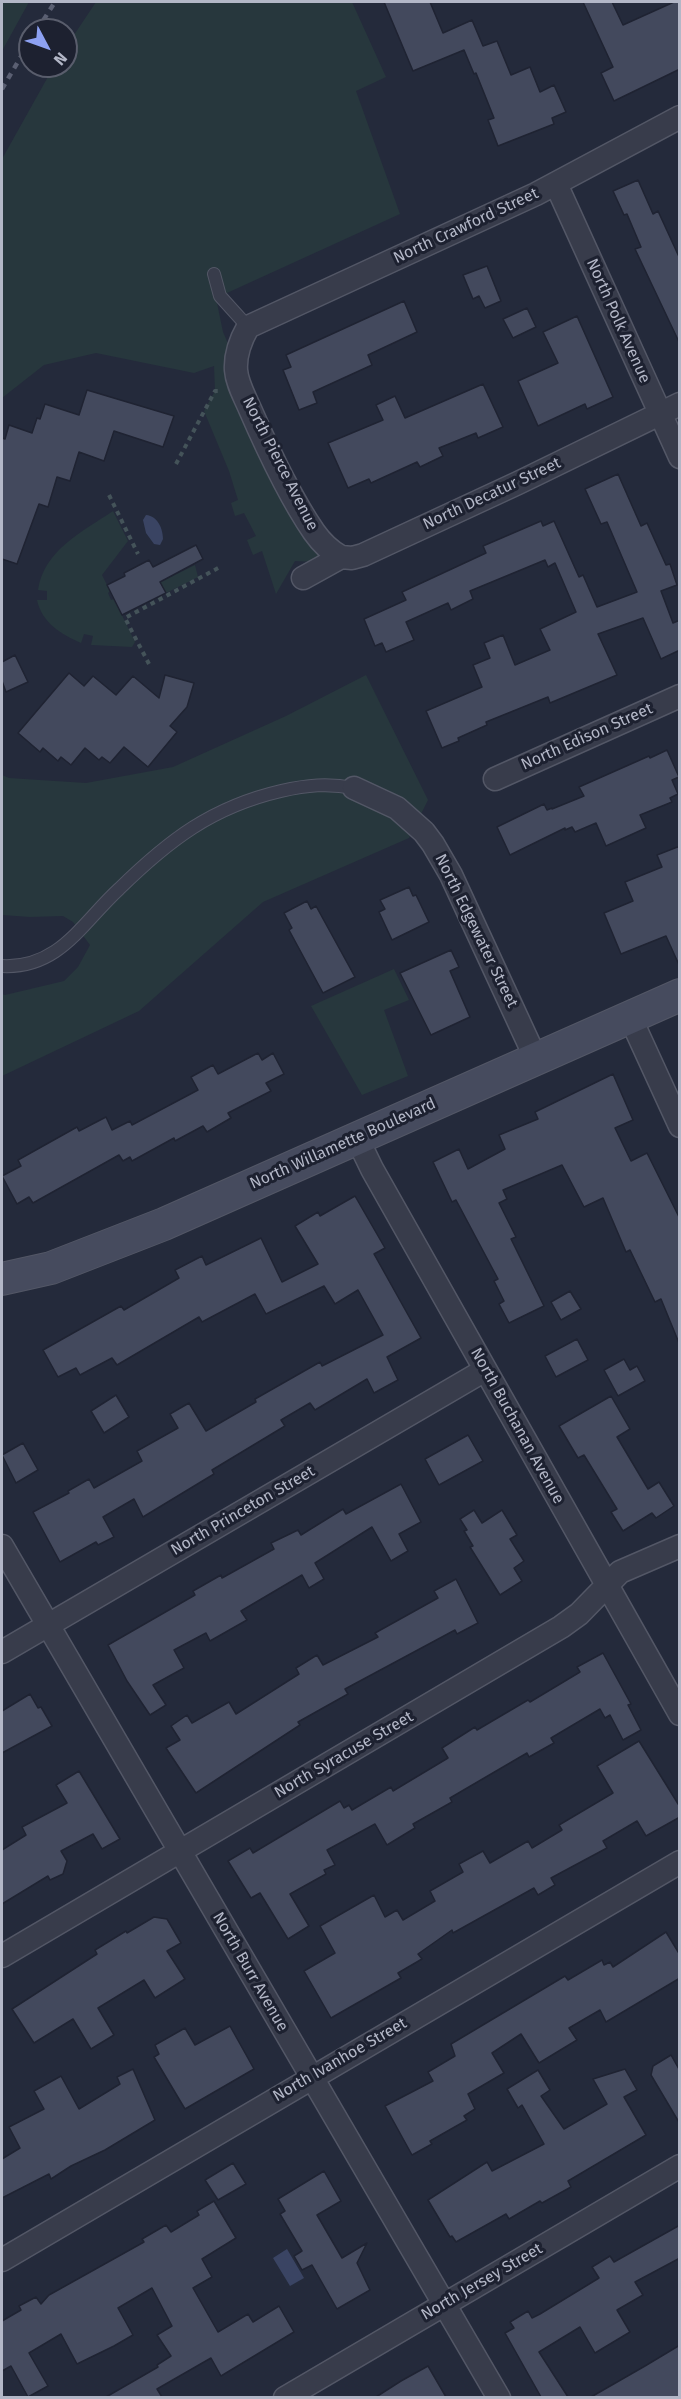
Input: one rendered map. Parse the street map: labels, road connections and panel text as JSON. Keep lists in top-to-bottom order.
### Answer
{
  "streets": {
    "main road": ["North Willamette Boulevard"],
    "street": [
      "North Crawford Street",
      "North Polk Avenue",
      "North Pierce Avenue",
      "North Decatur Street",
      "North Edison Street",
      "North Edgewater Street",
      "North Buchanan Avenue",
      "North Princeton Street",
      "North Syracuse Street",
      "North Burr Avenue",
      "North Ivanhoe Street",
      "North Jersey Street"
    ]
  },
  "crossings": [
    ["North Crawford Street", "North Polk Avenue"],
    ["North Crawford Street", "North Pierce Avenue"],
    ["North Polk Avenue", "North Decatur Street"],
    ["North Pierce Avenue", "North Decatur Street"],
    ["North Edgewater Street", "North Willamette Boulevard"],
    ["North Willamette Boulevard", "North Buchanan Avenue"],
    ["North Buchanan Avenue", "North Princeton Street"],
    ["North Buchanan Avenue", "North Syracuse Street"],
    ["North Princeton Street", "North Burr Avenue"],
    ["North Syracuse Street", "North Burr Avenue"],
    ["North Burr Avenue", "North Ivanhoe Street"],
    ["North Burr Avenue", "North Jersey Street"]
  ],
  "north": "bottom right"
}
